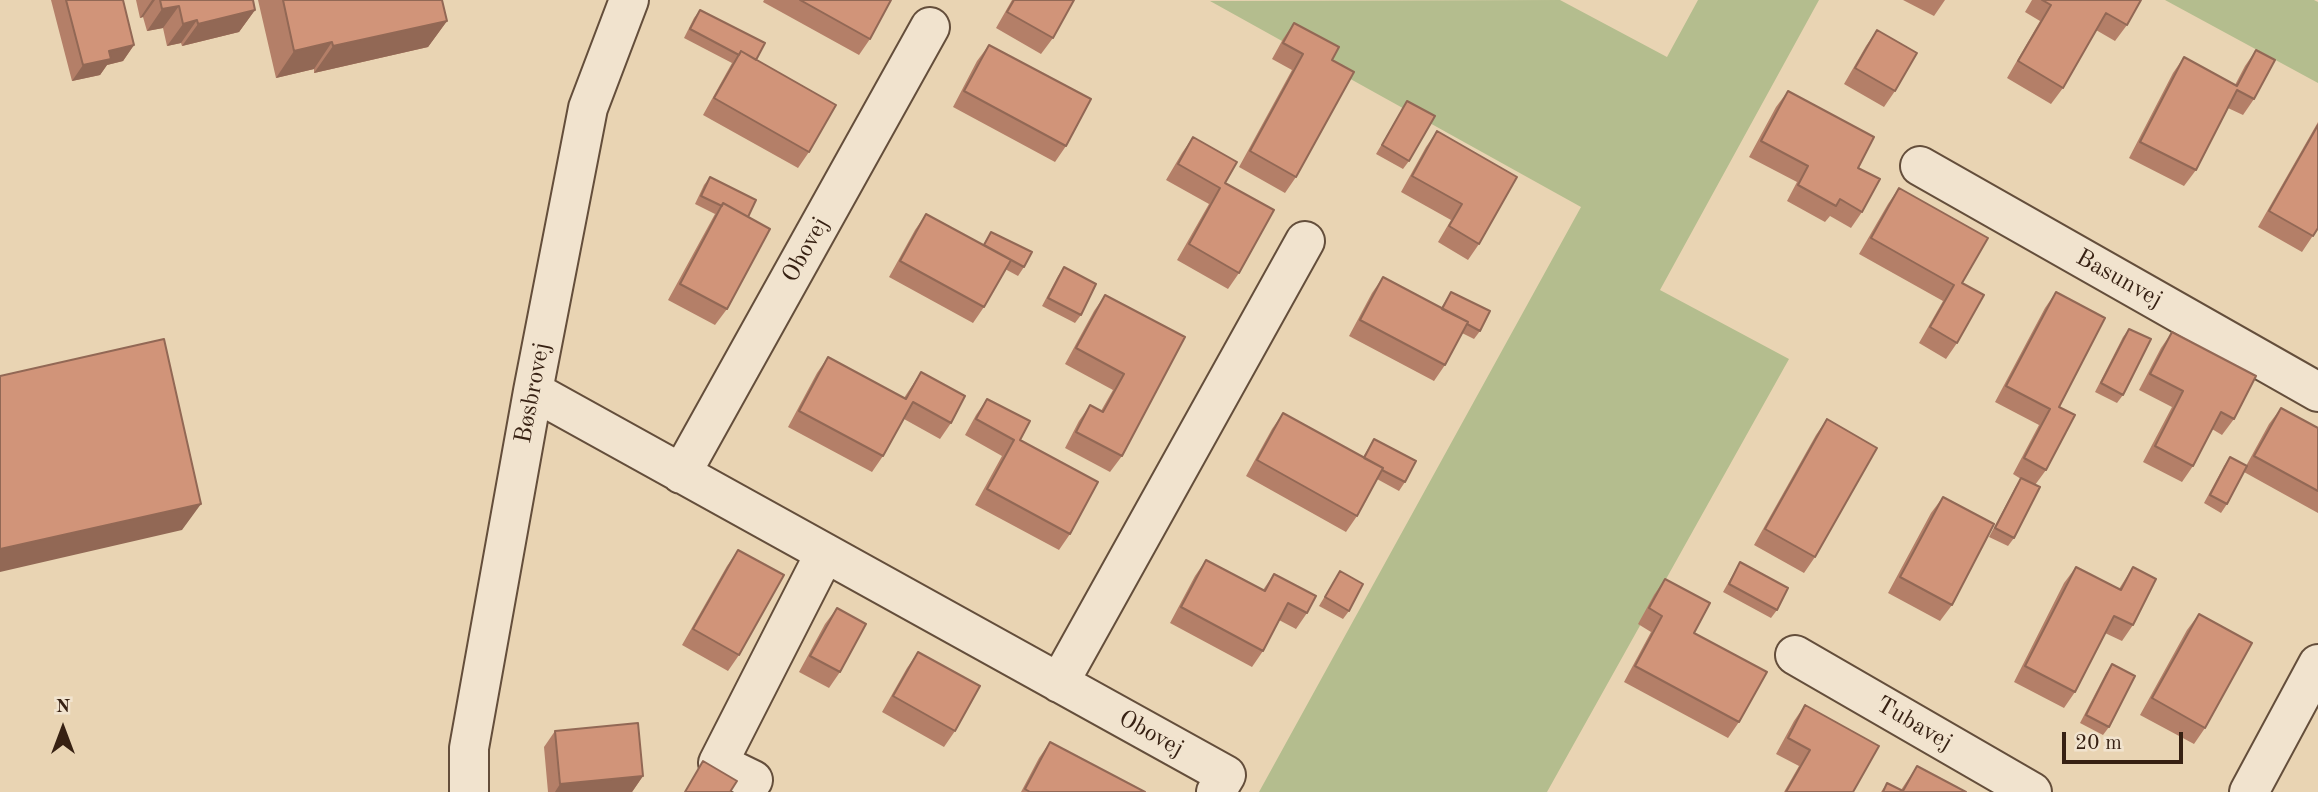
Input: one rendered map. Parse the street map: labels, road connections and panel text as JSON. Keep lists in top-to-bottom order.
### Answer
{
  "streets": {
    "street": [
      "Obovej",
      "Basunvej",
      "Bøsbrovej",
      "Tubavej"
    ]
  },
  "crossings": [
    ["Obovej", "Bøsbrovej"]
  ],
  "scale_bar": "20 m",
  "north": "top"
}
